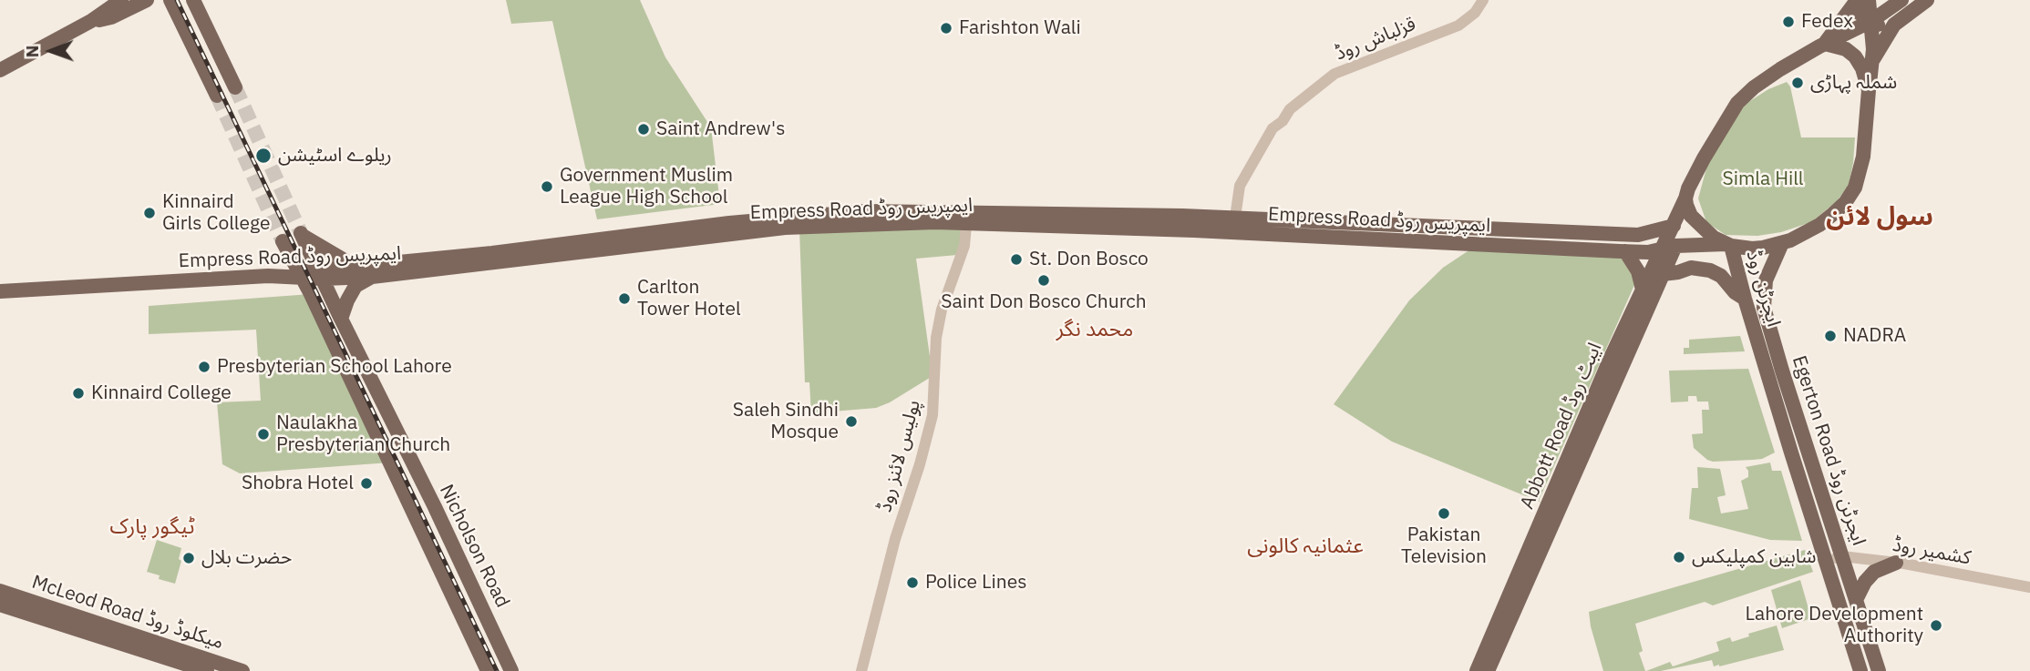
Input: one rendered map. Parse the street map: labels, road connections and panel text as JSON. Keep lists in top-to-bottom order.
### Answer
{
  "streets": {
    "main road": [
      "Empress Road ایمپریس روڈ",
      "ایجرٹن روڈ",
      "Abbott Road ایبٹ روڈ",
      "Egerton Road ایجرٹن روڈ",
      "Nicholson Road",
      "McLeod Road میکلوڈ روڈ"
    ],
    "street": ["قزلباش روڈ", "پولیس لائنز روڈ", "کشمیر روڈ"]
  },
  "crossings": [
    ["قزلباش روڈ", "Empress Road ایمپریس روڈ"],
    ["Empress Road ایمپریس روڈ", "ایجرٹن روڈ"],
    ["Empress Road ایمپریس روڈ", "Abbott Road ایبٹ روڈ"],
    ["Empress Road ایمپریس روڈ", "Egerton Road ایجرٹن روڈ"],
    ["Empress Road ایمپریس روڈ", "پولیس لائنز روڈ"],
    ["Empress Road ایمپریس روڈ", "Nicholson Road"],
    ["ایجرٹن روڈ", "Abbott Road ایبٹ روڈ"],
    ["ایجرٹن روڈ", "Egerton Road ایجرٹن روڈ"],
    ["ایجرٹن روڈ", "کشمیر روڈ"],
    ["Abbott Road ایبٹ روڈ", "Egerton Road ایجرٹن روڈ"],
    ["Egerton Road ایجرٹن روڈ", "کشمیر روڈ"]
  ],
  "districts": [
    "سول لائن",
    "محمد نگر",
    "ٹیگور پارک",
    "عثمانیہ کالونی"
  ],
  "parks": ["Simla Hill"],
  "places": [
    "Fedex",
    "Farishton Wali",
    "شملہ پہاڑی",
    "Saint Andrew's",
    "ریلوے اسٹیشن",
    "Government Muslim League High School",
    "Kinnaird Girls College",
    "St. Don Bosco",
    "Saint Don Bosco Church",
    "Carlton Tower Hotel",
    "NADRA",
    "Presbyterian School Lahore",
    "Kinnaird College",
    "Saleh Sindhi Mosque",
    "Naulakha Presbyterian Church",
    "Shobra Hotel",
    "Pakistan Television",
    "شاہین کمپلیکس",
    "حضرت بلال",
    "Police Lines",
    "Lahore Development Authority"
  ],
  "north": "left"
}
